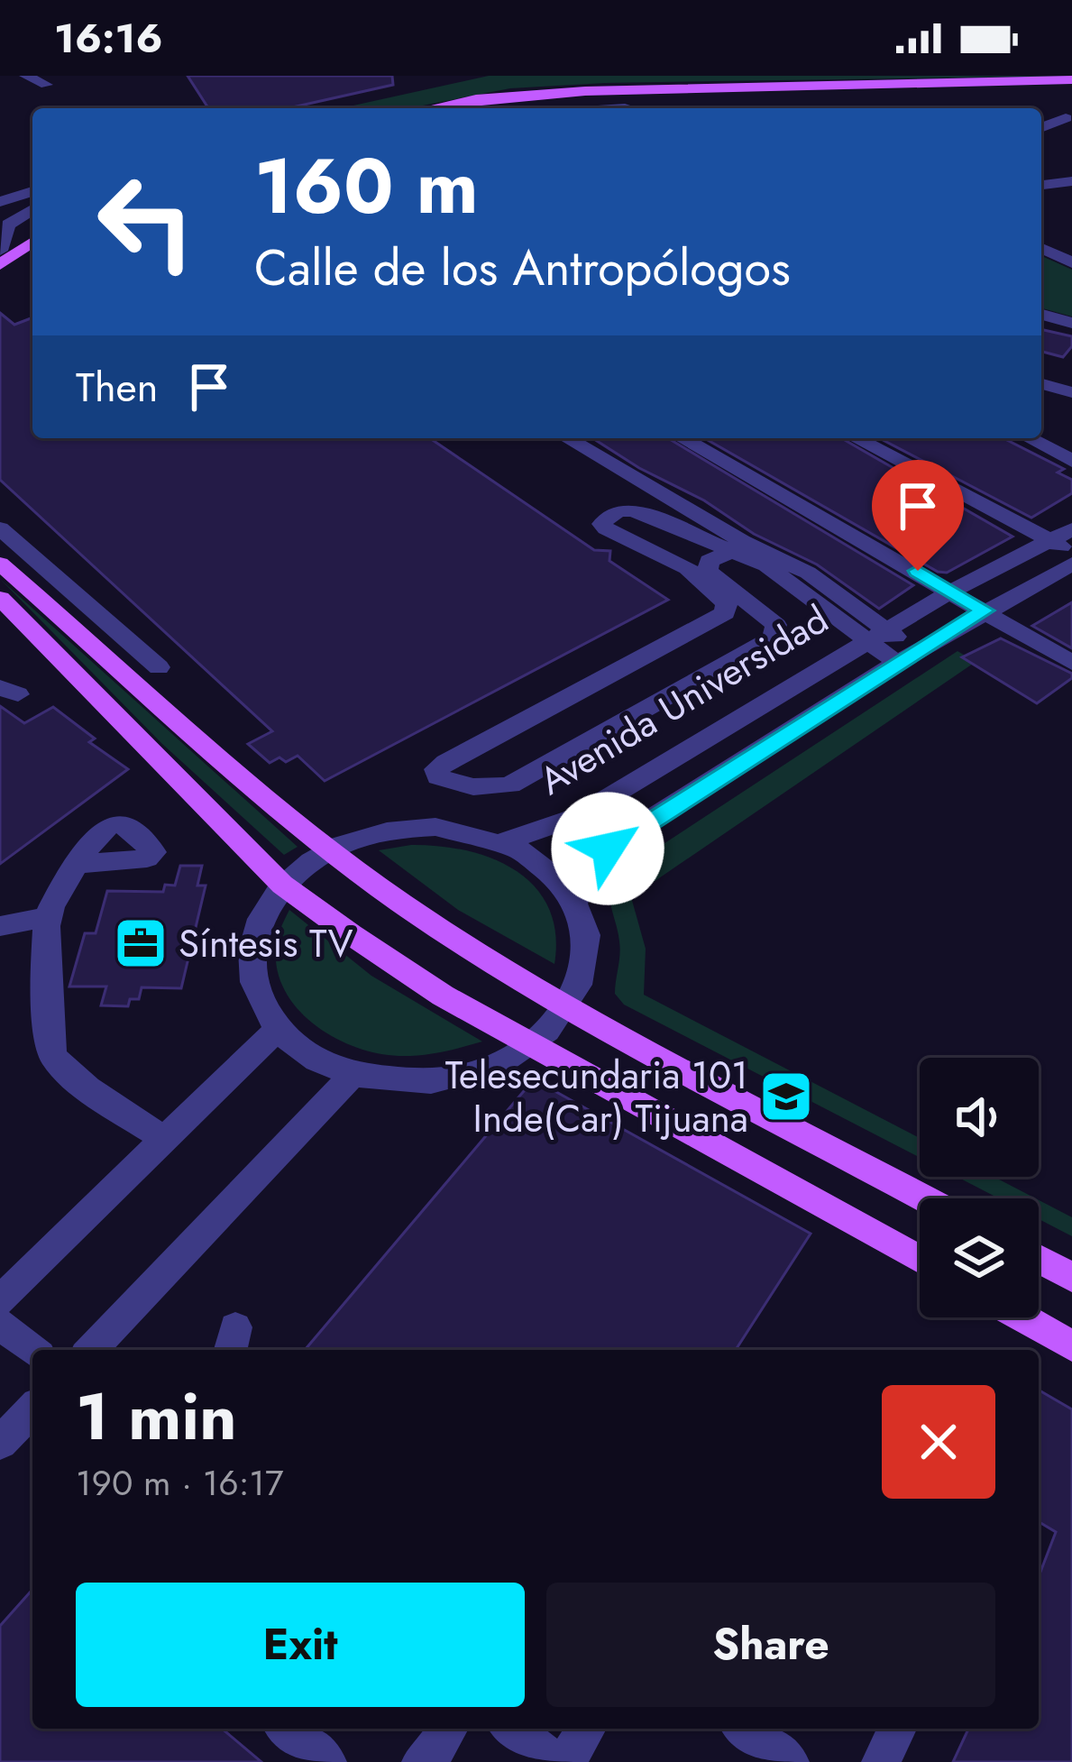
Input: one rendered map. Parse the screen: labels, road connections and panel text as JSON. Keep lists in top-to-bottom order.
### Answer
{
  "streets": {
    "street": ["Avenida Universidad"]
  },
  "places": {
    "office": ["Síntesis TV"],
    "school or university": ["Telesecundaria 101 Inde(Car) Tijuana"]
  },
  "page": {
    "status": "16:16",
    "turn": ["160 m", "Calle de los Antropólogos"],
    "then": "Then",
    "heading": ["1 min", "190 m · 16:17"],
    "buttons": ["Exit", "Share"]
  }
}
